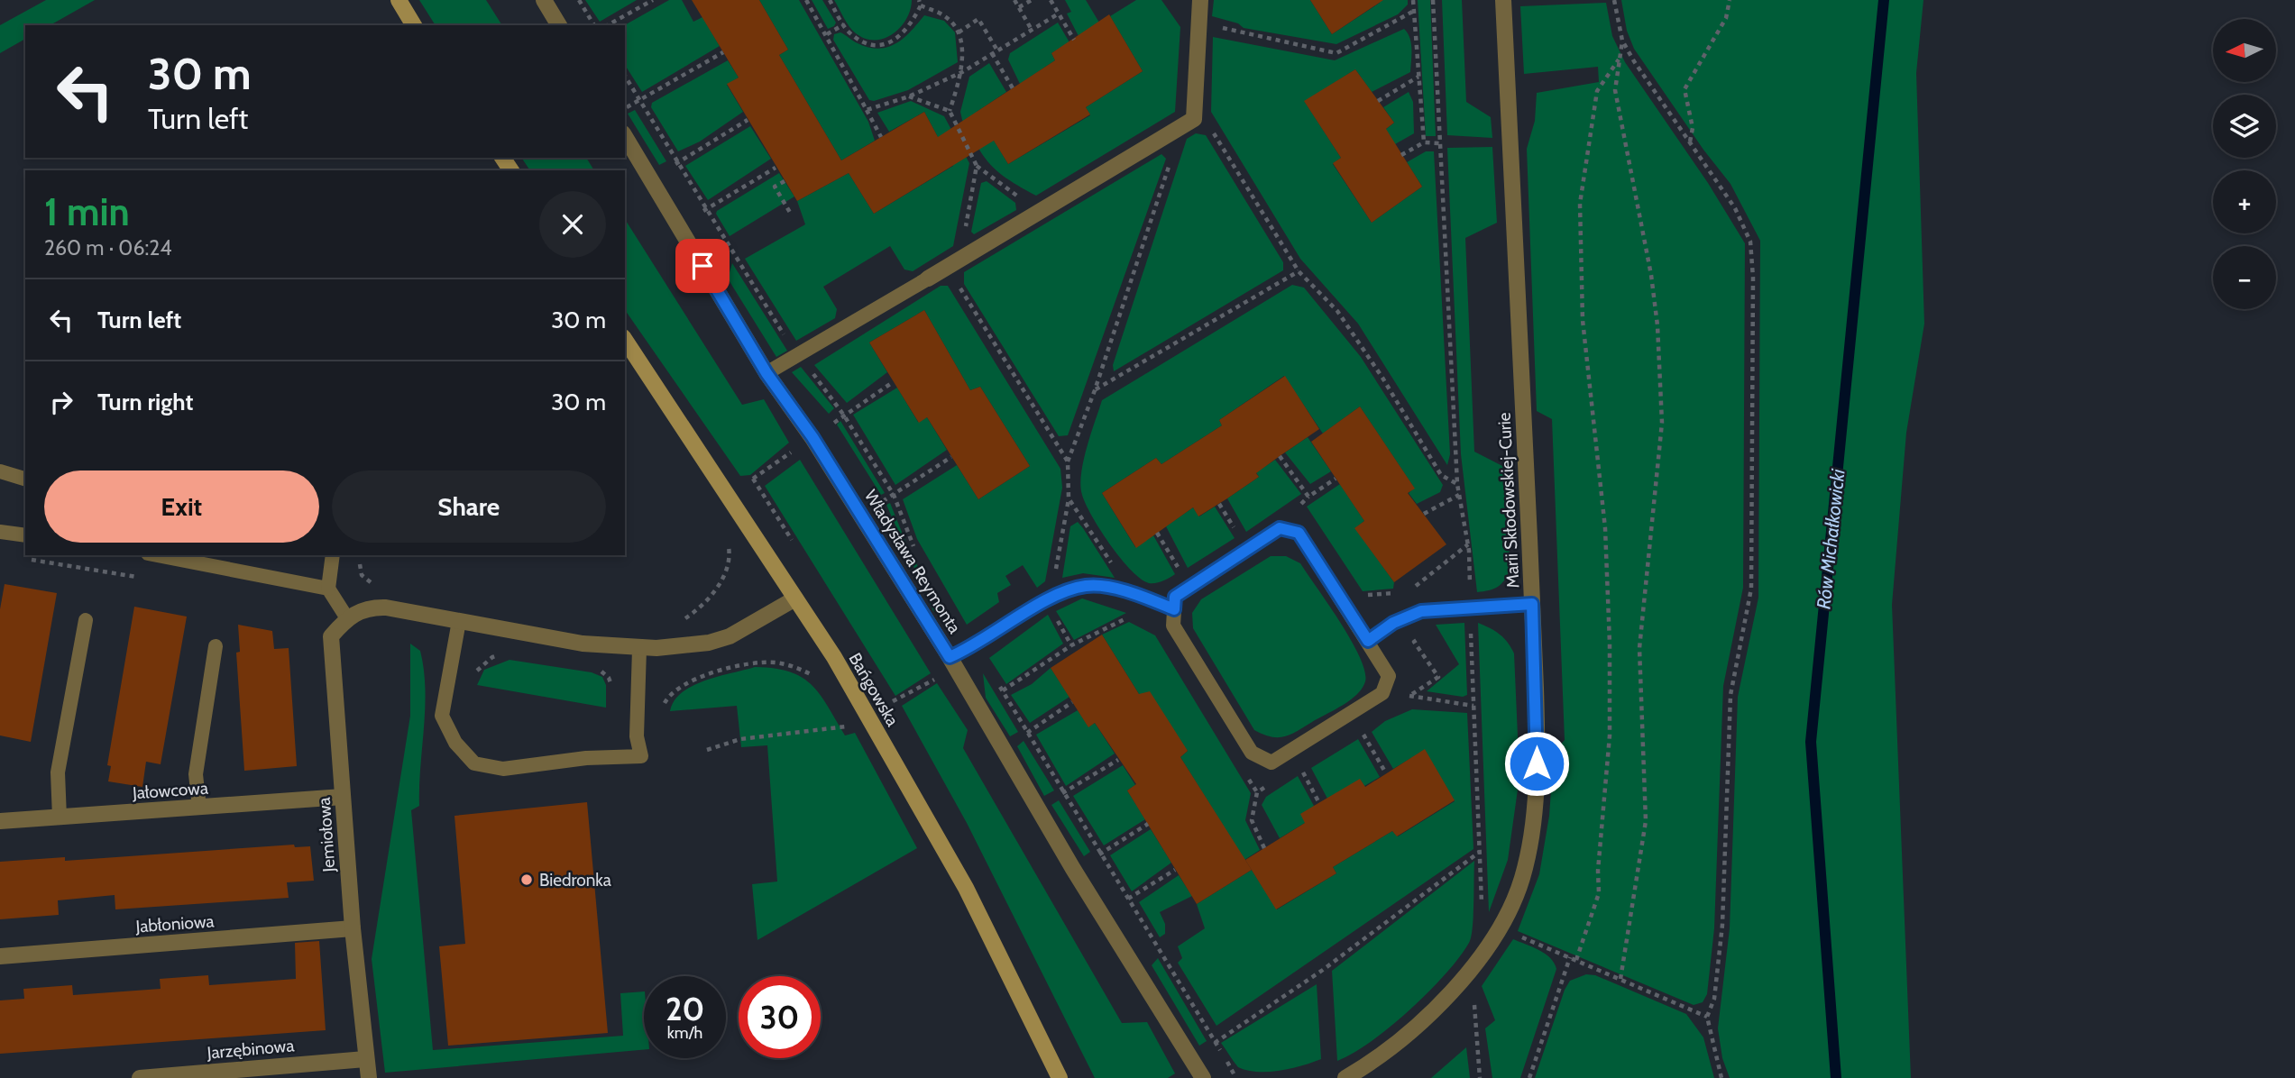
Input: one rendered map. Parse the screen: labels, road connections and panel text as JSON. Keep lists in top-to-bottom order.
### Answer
{
  "streets": {
    "street": [
      "Marii Skłodowskiej-Curie",
      "Władysława Reymonta",
      "Bańgowska",
      "Jałowcowa",
      "Jemiołowa",
      "Jabłoniowa",
      "Jarzębinowa"
    ]
  },
  "crossings": [
    ["Jałowcowa", "Jemiołowa"],
    ["Jemiołowa", "Jabłoniowa"],
    ["Jemiołowa", "Jarzębinowa"]
  ],
  "water": ["Rów Michałkowicki"],
  "places": ["Biedronka"],
  "north": "left",
  "page": {
    "map_buttons": ["+", "−"],
    "turn": ["30 m", "Turn left"],
    "heading": ["1 min", "260 m · 06:24"],
    "list": [
      {
        "name": "Turn left",
        "value": "30 m"
      },
      {
        "name": "Turn right",
        "value": "30 m"
      }
    ],
    "buttons": ["Exit", "Share"],
    "speed": "20 km/h",
    "limit": "30"
  }
}
